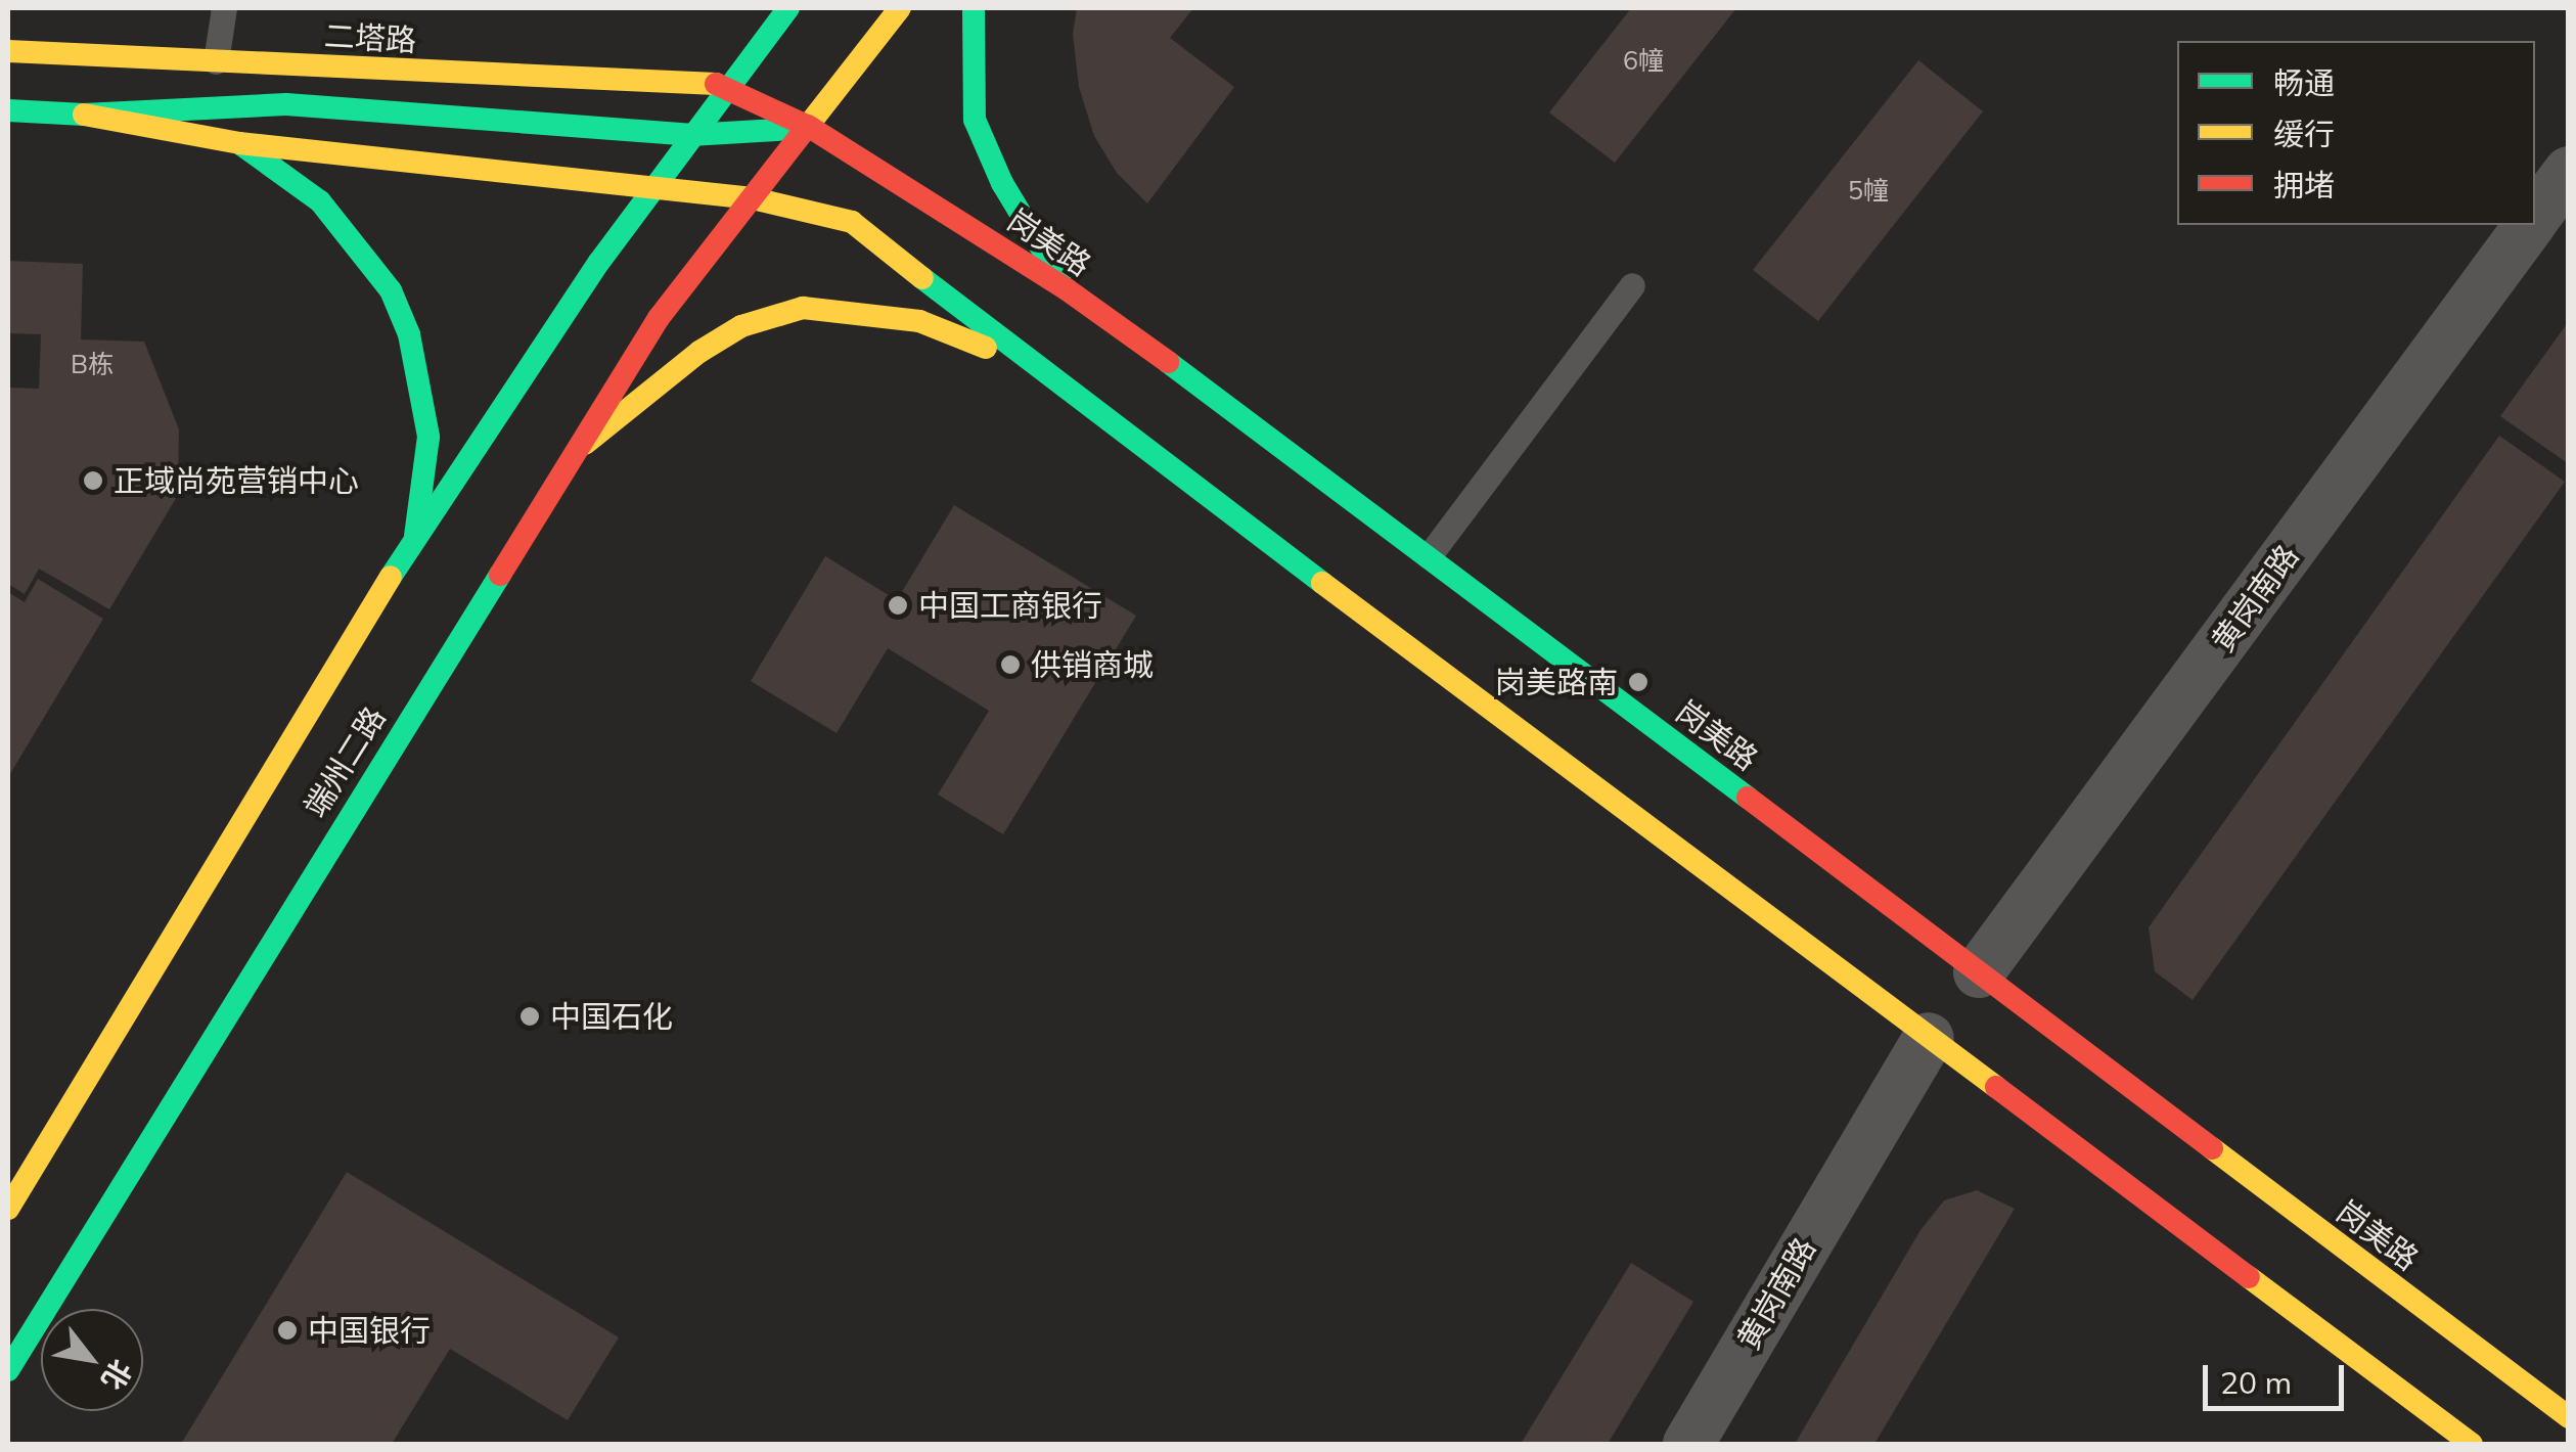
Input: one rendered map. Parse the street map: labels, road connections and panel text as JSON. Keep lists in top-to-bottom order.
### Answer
{
  "streets": {
    "main road": ["二塔路", "岗美路", "端州二路"],
    "street": ["黄岗南路"]
  },
  "crossings": [
    ["二塔路", "岗美路"],
    ["二塔路", "端州二路"],
    ["岗美路", "黄岗南路"],
    ["岗美路", "端州二路"]
  ],
  "places": [
    "正域尚苑营销中心",
    "中国工商银行",
    "供销商城",
    "岗美路南",
    "中国石化",
    "中国银行"
  ],
  "house_numbers": ["6幢", "5幢", "B栋"],
  "legend": ["畅通", "缓行", "拥堵"],
  "scale_bar": "20 m",
  "north": "bottom right"
}
